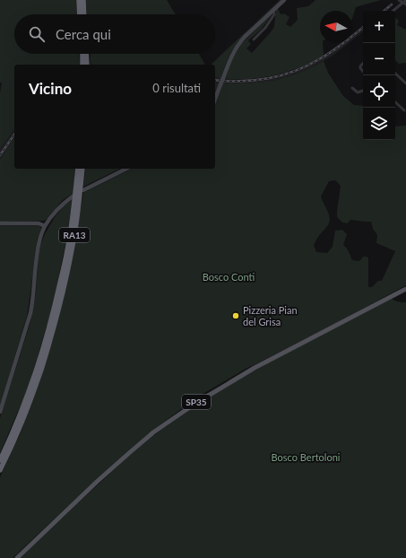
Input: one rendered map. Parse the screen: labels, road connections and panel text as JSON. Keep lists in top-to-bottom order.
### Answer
{
  "streets": {
    "highway": ["RA13"],
    "main road": ["SP35"]
  },
  "parks": ["Bosco Conti", "Bosco Bertoloni"],
  "places": ["Pizzeria Pian del Grisa"],
  "north": "left",
  "page": {
    "map_buttons": ["+", "−"],
    "search": "Cerca qui",
    "heading": ["Vicino", "0 risultati"]
  }
}
